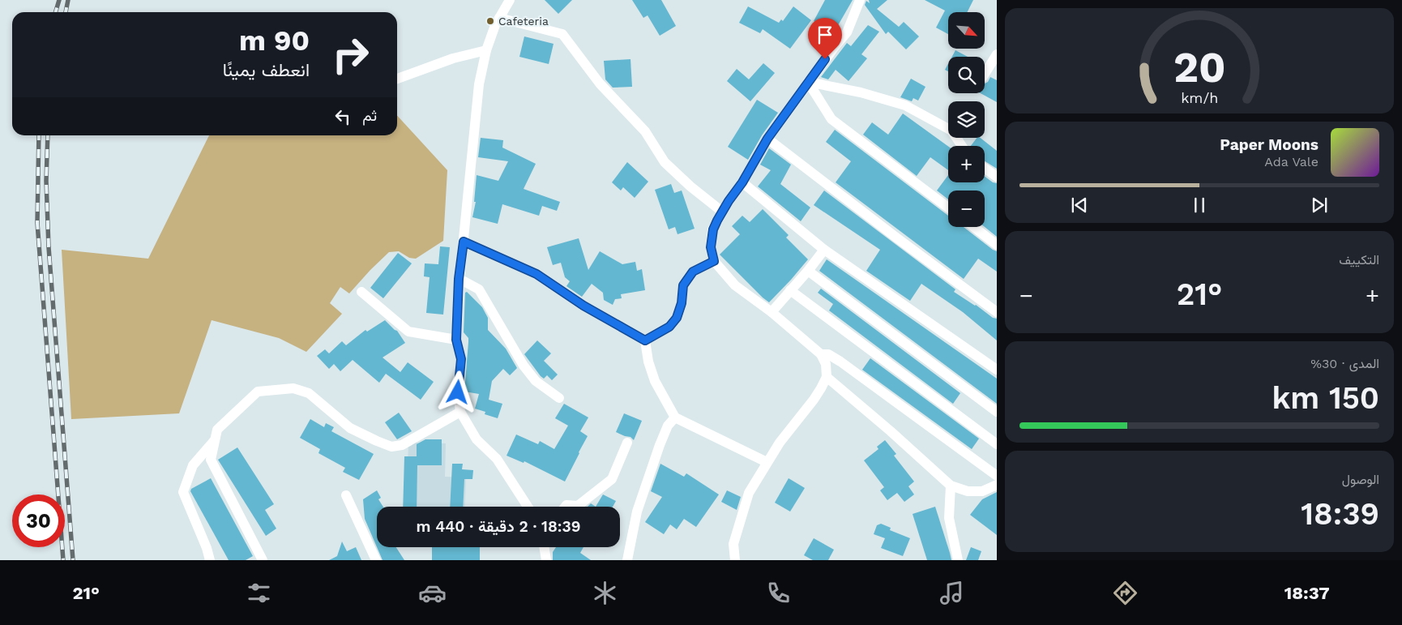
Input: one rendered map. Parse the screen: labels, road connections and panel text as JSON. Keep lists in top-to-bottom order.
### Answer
{
  "places": ["Cafeteria"],
  "north": "bottom right",
  "page": {
    "map_buttons": ["+", "−"],
    "turn": ["90 m", "انعطف يمينًا"],
    "then": "ثم",
    "song": ["Paper Moons", "Ada Vale"],
    "tile": [
      "التكييف",
      ["المدى · 30%", "150 km"],
      ["الوصول", "18:39"]
    ],
    "heat": ["−", "21°", "+"],
    "limit": "30",
    "trip": "18:39 · 2 دقيقة · 440 m",
    "tabs": ["18:37", "21°"],
    "gauge": ["20", "km/h"]
  }
}
